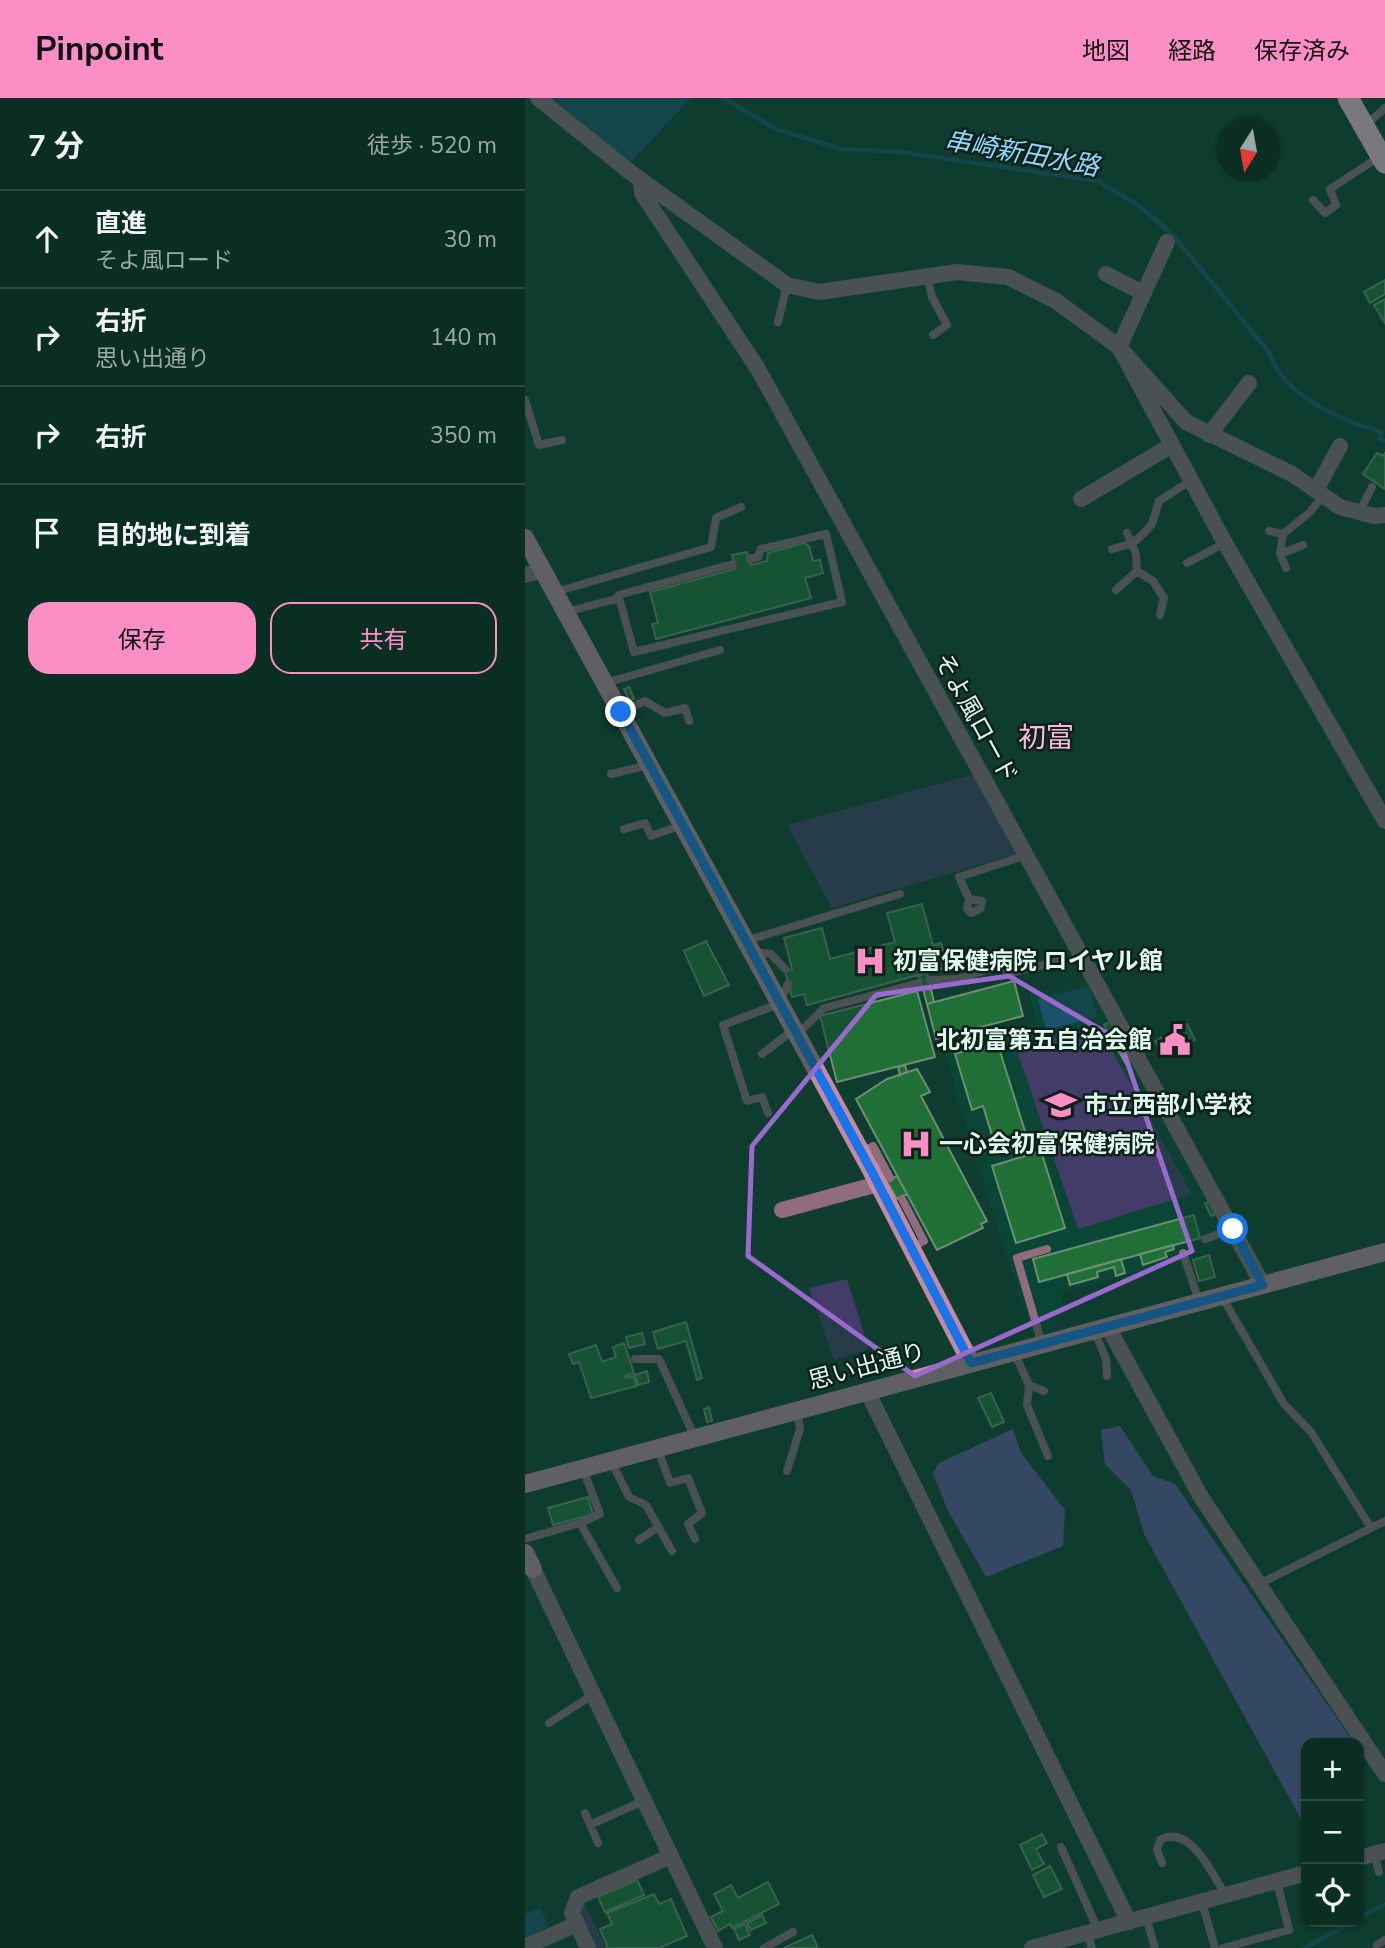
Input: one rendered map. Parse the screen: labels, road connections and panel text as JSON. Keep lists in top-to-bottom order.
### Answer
{
  "streets": {
    "street": ["そよ風ロード", "思い出通り"]
  },
  "crossings": [
    ["そよ風ロード", "思い出通り"]
  ],
  "districts": ["初富"],
  "water": ["串崎新田水路"],
  "places": {
    "hospital": ["初富保健病院 ロイヤル館", "一心会初富保健病院"],
    "public building": ["北初富第五自治会館"],
    "school or university": ["市立西部小学校"]
  },
  "north": "bottom",
  "page": {
    "header": "Pinpoint",
    "nav": ["地図", "経路", "保存済み"],
    "heading": ["7 分", "徒歩 · 520 m"],
    "list": [
      ["直進", "そよ風ロード", "30 m"],
      ["右折", "思い出通り", "140 m"],
      ["右折", "350 m"],
      "目的地に到着"
    ],
    "buttons": ["保存", "共有"],
    "map_buttons": ["+", "−"]
  }
}
